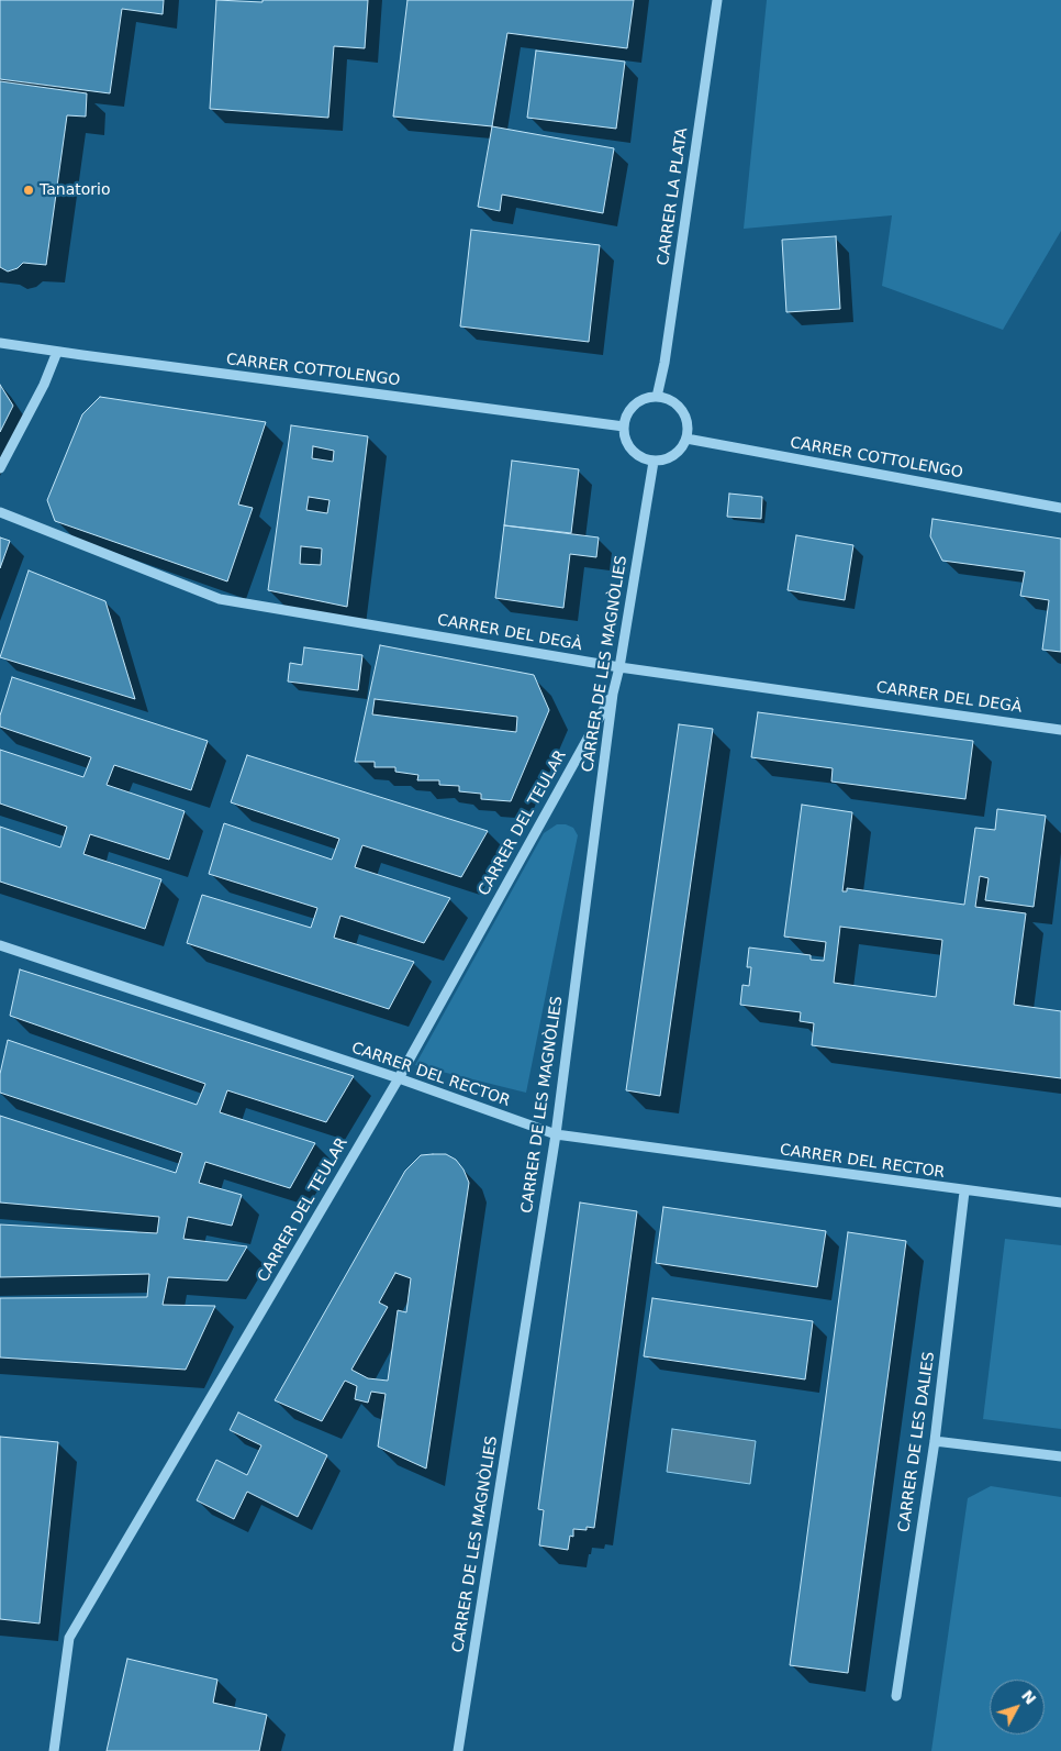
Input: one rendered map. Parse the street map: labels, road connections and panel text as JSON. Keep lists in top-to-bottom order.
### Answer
{
  "streets": {
    "street": [
      "CARRER LA PLATA",
      "CARRER COTTOLENGO",
      "CARRER DEL DEGÀ",
      "CARRER DE LES MAGNÒLIES",
      "CARRER DEL TEULAR",
      "CARRER DEL RECTOR",
      "CARRER DE LES DALIES"
    ]
  },
  "crossings": [
    ["CARRER LA PLATA", "CARRER COTTOLENGO"],
    ["CARRER LA PLATA", "CARRER DE LES MAGNÒLIES"],
    ["CARRER COTTOLENGO", "CARRER DE LES MAGNÒLIES"],
    ["CARRER DEL DEGÀ", "CARRER DE LES MAGNÒLIES"],
    ["CARRER DE LES MAGNÒLIES", "CARRER DEL TEULAR"],
    ["CARRER DE LES MAGNÒLIES", "CARRER DEL RECTOR"],
    ["CARRER DEL TEULAR", "CARRER DEL RECTOR"],
    ["CARRER DEL RECTOR", "CARRER DE LES DALIES"]
  ],
  "places": ["Tanatorio"],
  "north": "top right"
}
